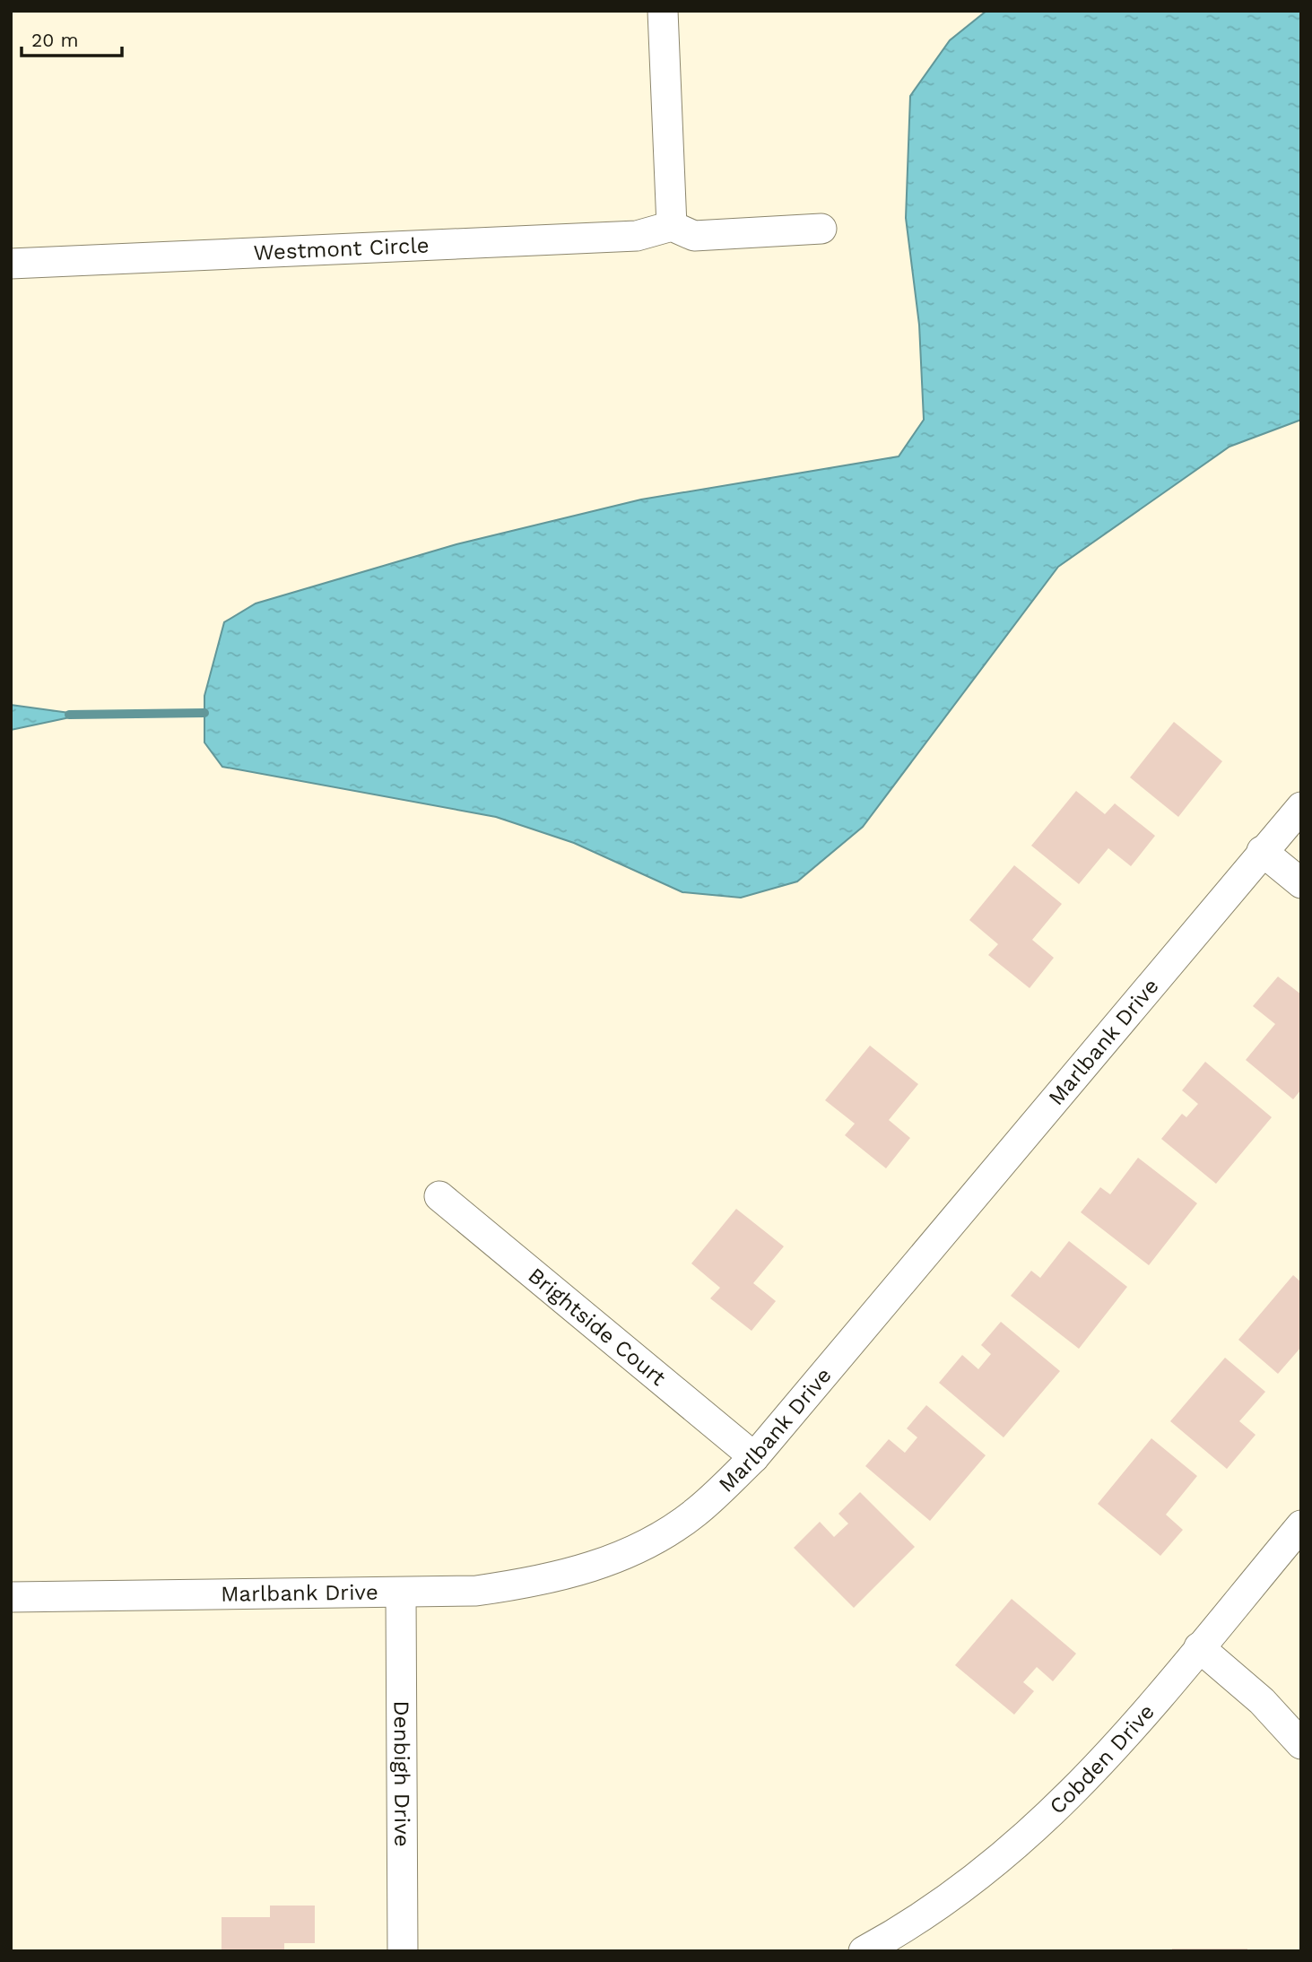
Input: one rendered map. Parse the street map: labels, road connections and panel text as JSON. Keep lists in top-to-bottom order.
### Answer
{
  "streets": {
    "street": [
      "Westmont Circle",
      "Marlbank Drive",
      "Brightside Court",
      "Cobden Drive",
      "Denbigh Drive"
    ]
  },
  "crossings": [
    ["Marlbank Drive", "Brightside Court"],
    ["Marlbank Drive", "Denbigh Drive"]
  ],
  "scale_bar": "20 m"
}
